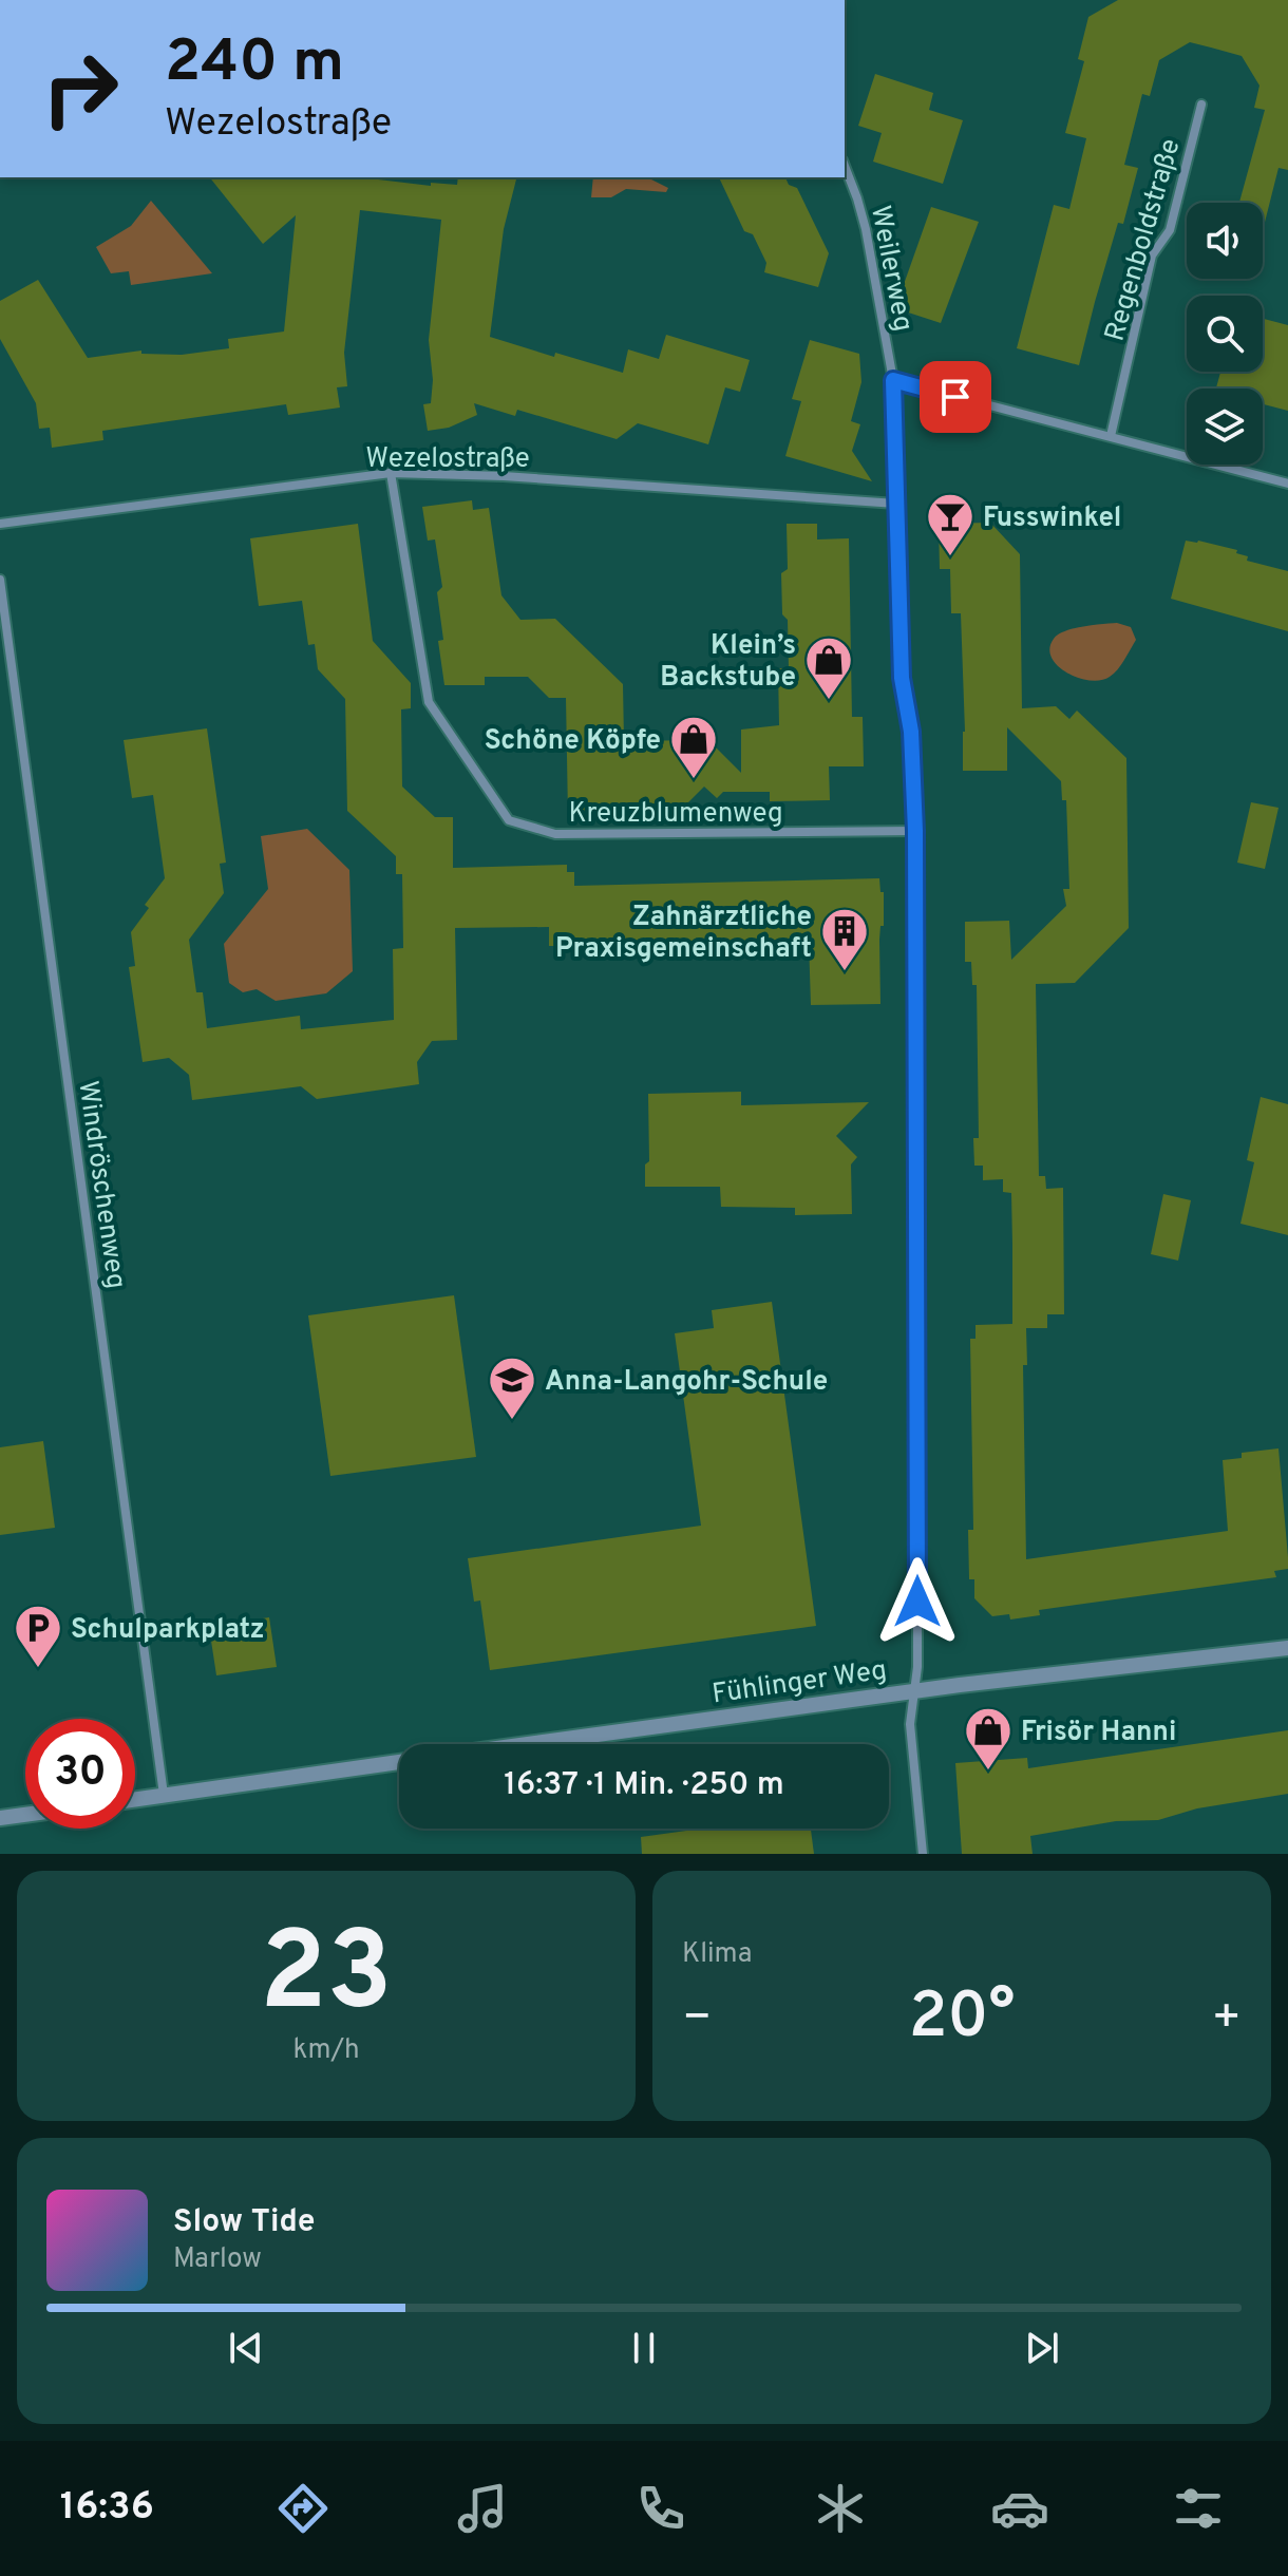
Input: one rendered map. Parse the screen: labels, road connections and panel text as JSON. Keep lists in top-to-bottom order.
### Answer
{
  "streets": {
    "street": [
      "Regenboldstraße",
      "Weilerweg",
      "Wezelostraße",
      "Kreuzblumenweg",
      "Windröschenweg",
      "Fühlinger Weg"
    ]
  },
  "crossings": [
    ["Weilerweg", "Wezelostraße"],
    ["Weilerweg", "Kreuzblumenweg"],
    ["Weilerweg", "Fühlinger Weg"],
    ["Wezelostraße", "Kreuzblumenweg"],
    ["Windröschenweg", "Fühlinger Weg"]
  ],
  "places": {
    "bar": ["Fusswinkel"],
    "shop": ["Klein’s Backstube", "Schöne Köpfe", "Frisör Hanni"],
    "building": ["Zahnärztliche Praxisgemeinschaft"],
    "school or university": ["Anna-Langohr-Schule"],
    "parking": ["Schulparkplatz"]
  },
  "page": {
    "turn": ["240 m", "Wezelostraße"],
    "limit": "30",
    "trip": "16:37 · 1 Min. · 250 m",
    "tile": [
      ["23", "km/h"],
      "Klima"
    ],
    "heat": ["−", "20°", "+"],
    "song": ["Slow Tide", "Marlow"],
    "tabs": "16:36"
  }
}
